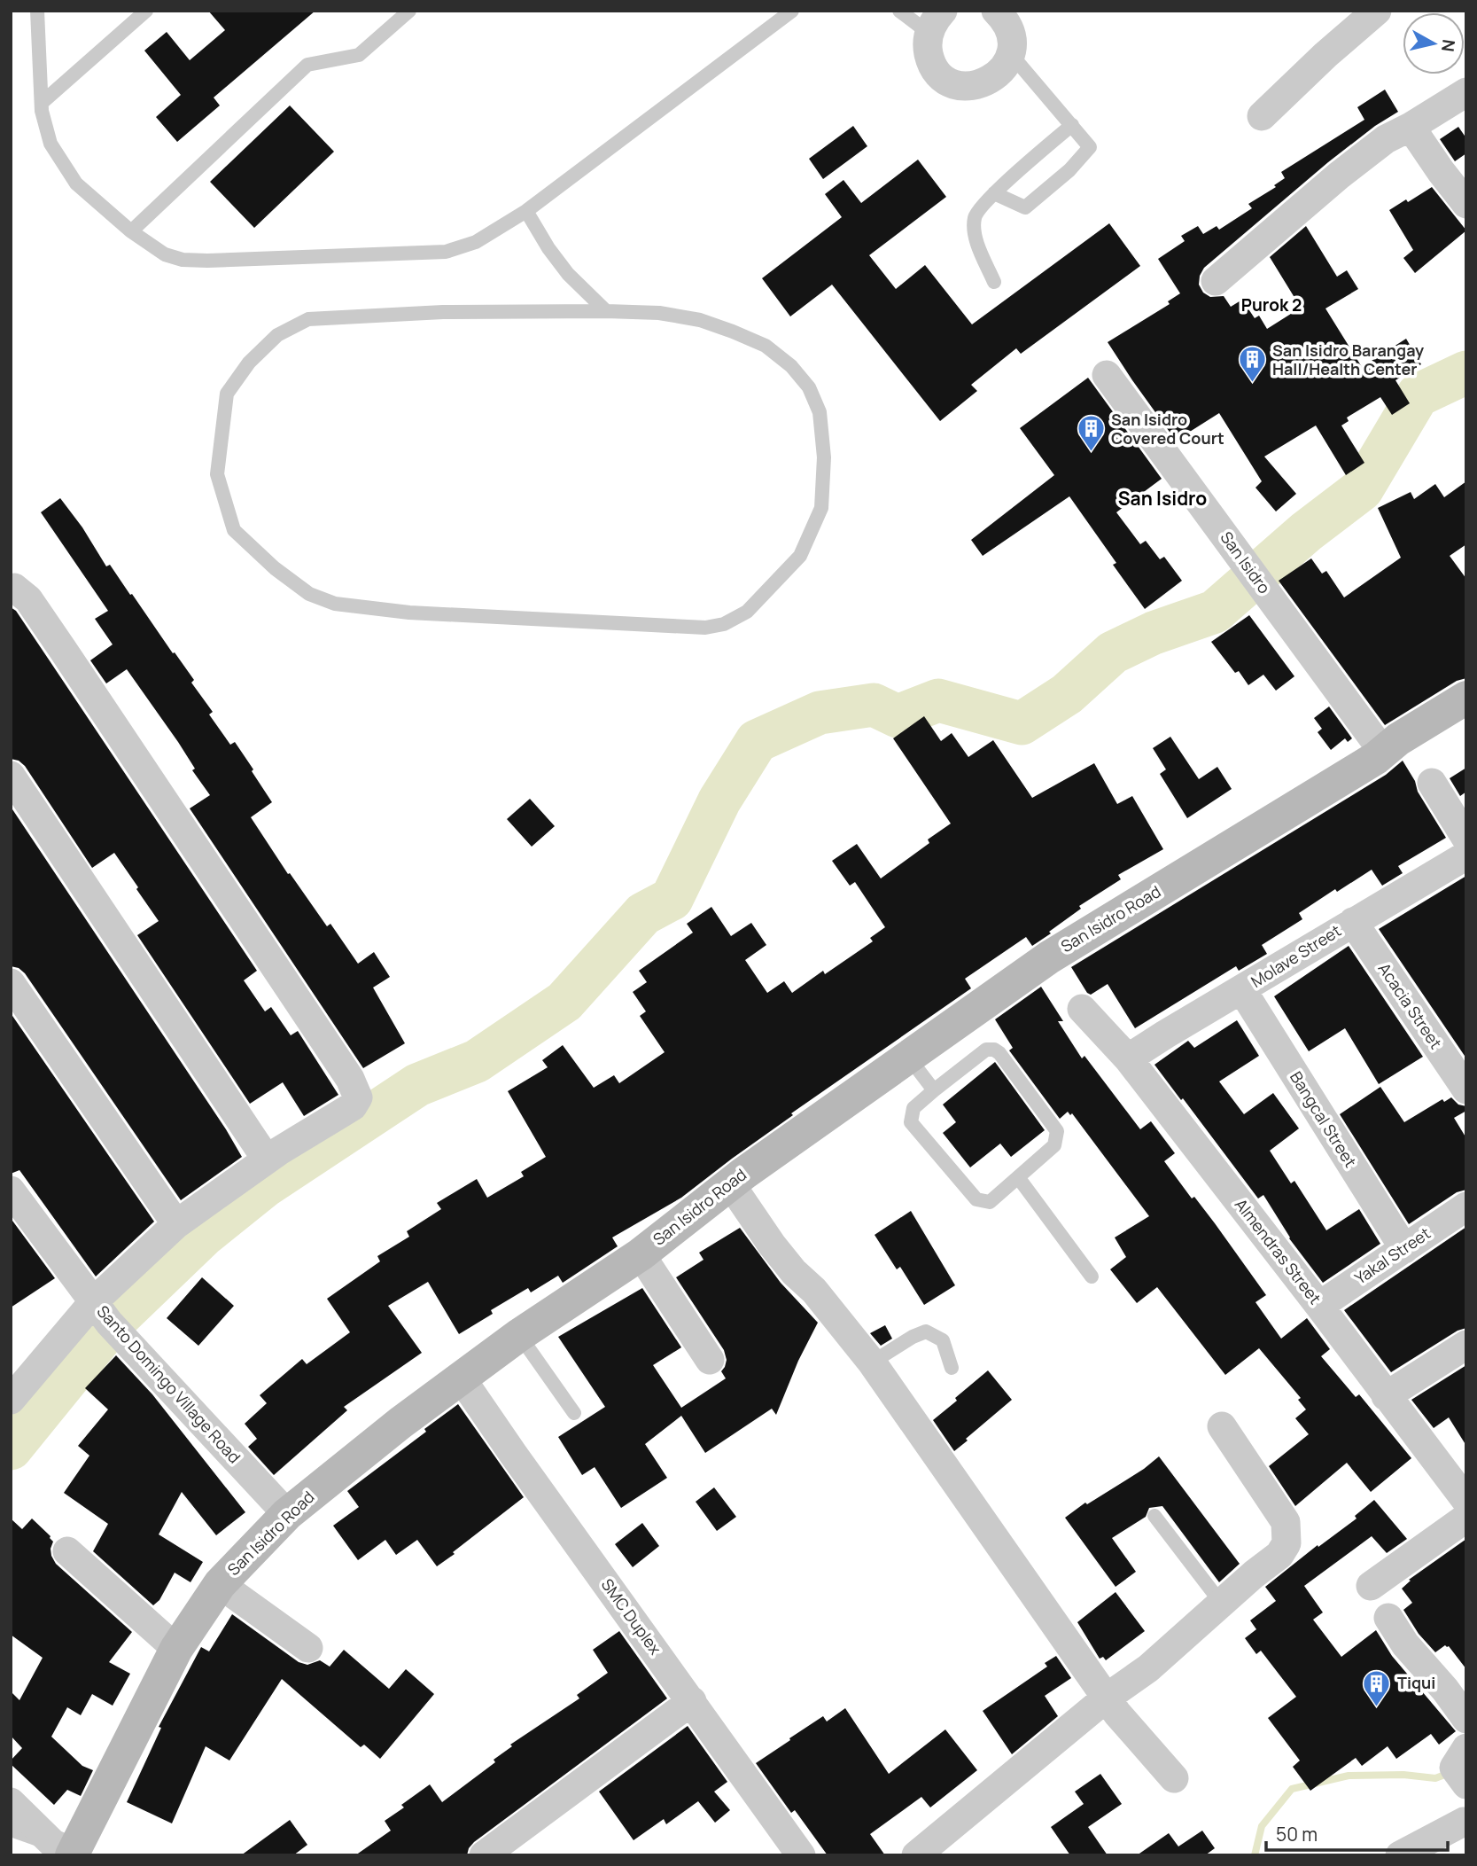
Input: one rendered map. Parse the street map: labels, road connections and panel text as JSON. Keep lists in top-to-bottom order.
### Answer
{
  "streets": {
    "main road": ["San Isidro Road"],
    "street": [
      "San Isidro",
      "Molave Street",
      "Acacia Street",
      "Bangcal Street",
      "Almendras Street",
      "Yakal Street",
      "Santo Domingo Village Road",
      "SMC Duplex"
    ]
  },
  "crossings": [
    ["San Isidro", "San Isidro Road"],
    ["San Isidro Road", "Santo Domingo Village Road"],
    ["San Isidro Road", "SMC Duplex"],
    ["Molave Street", "Acacia Street"],
    ["Molave Street", "Bangcal Street"],
    ["Molave Street", "Almendras Street"],
    ["Bangcal Street", "Yakal Street"],
    ["Almendras Street", "Yakal Street"]
  ],
  "districts": ["Purok 2", "San Isidro"],
  "places": {
    "building": ["San Isidro Barangay Hall/Health Center", "San Isidro Covered Court", "Tiqui"]
  },
  "scale_bar": "50 m",
  "north": "right"
}
